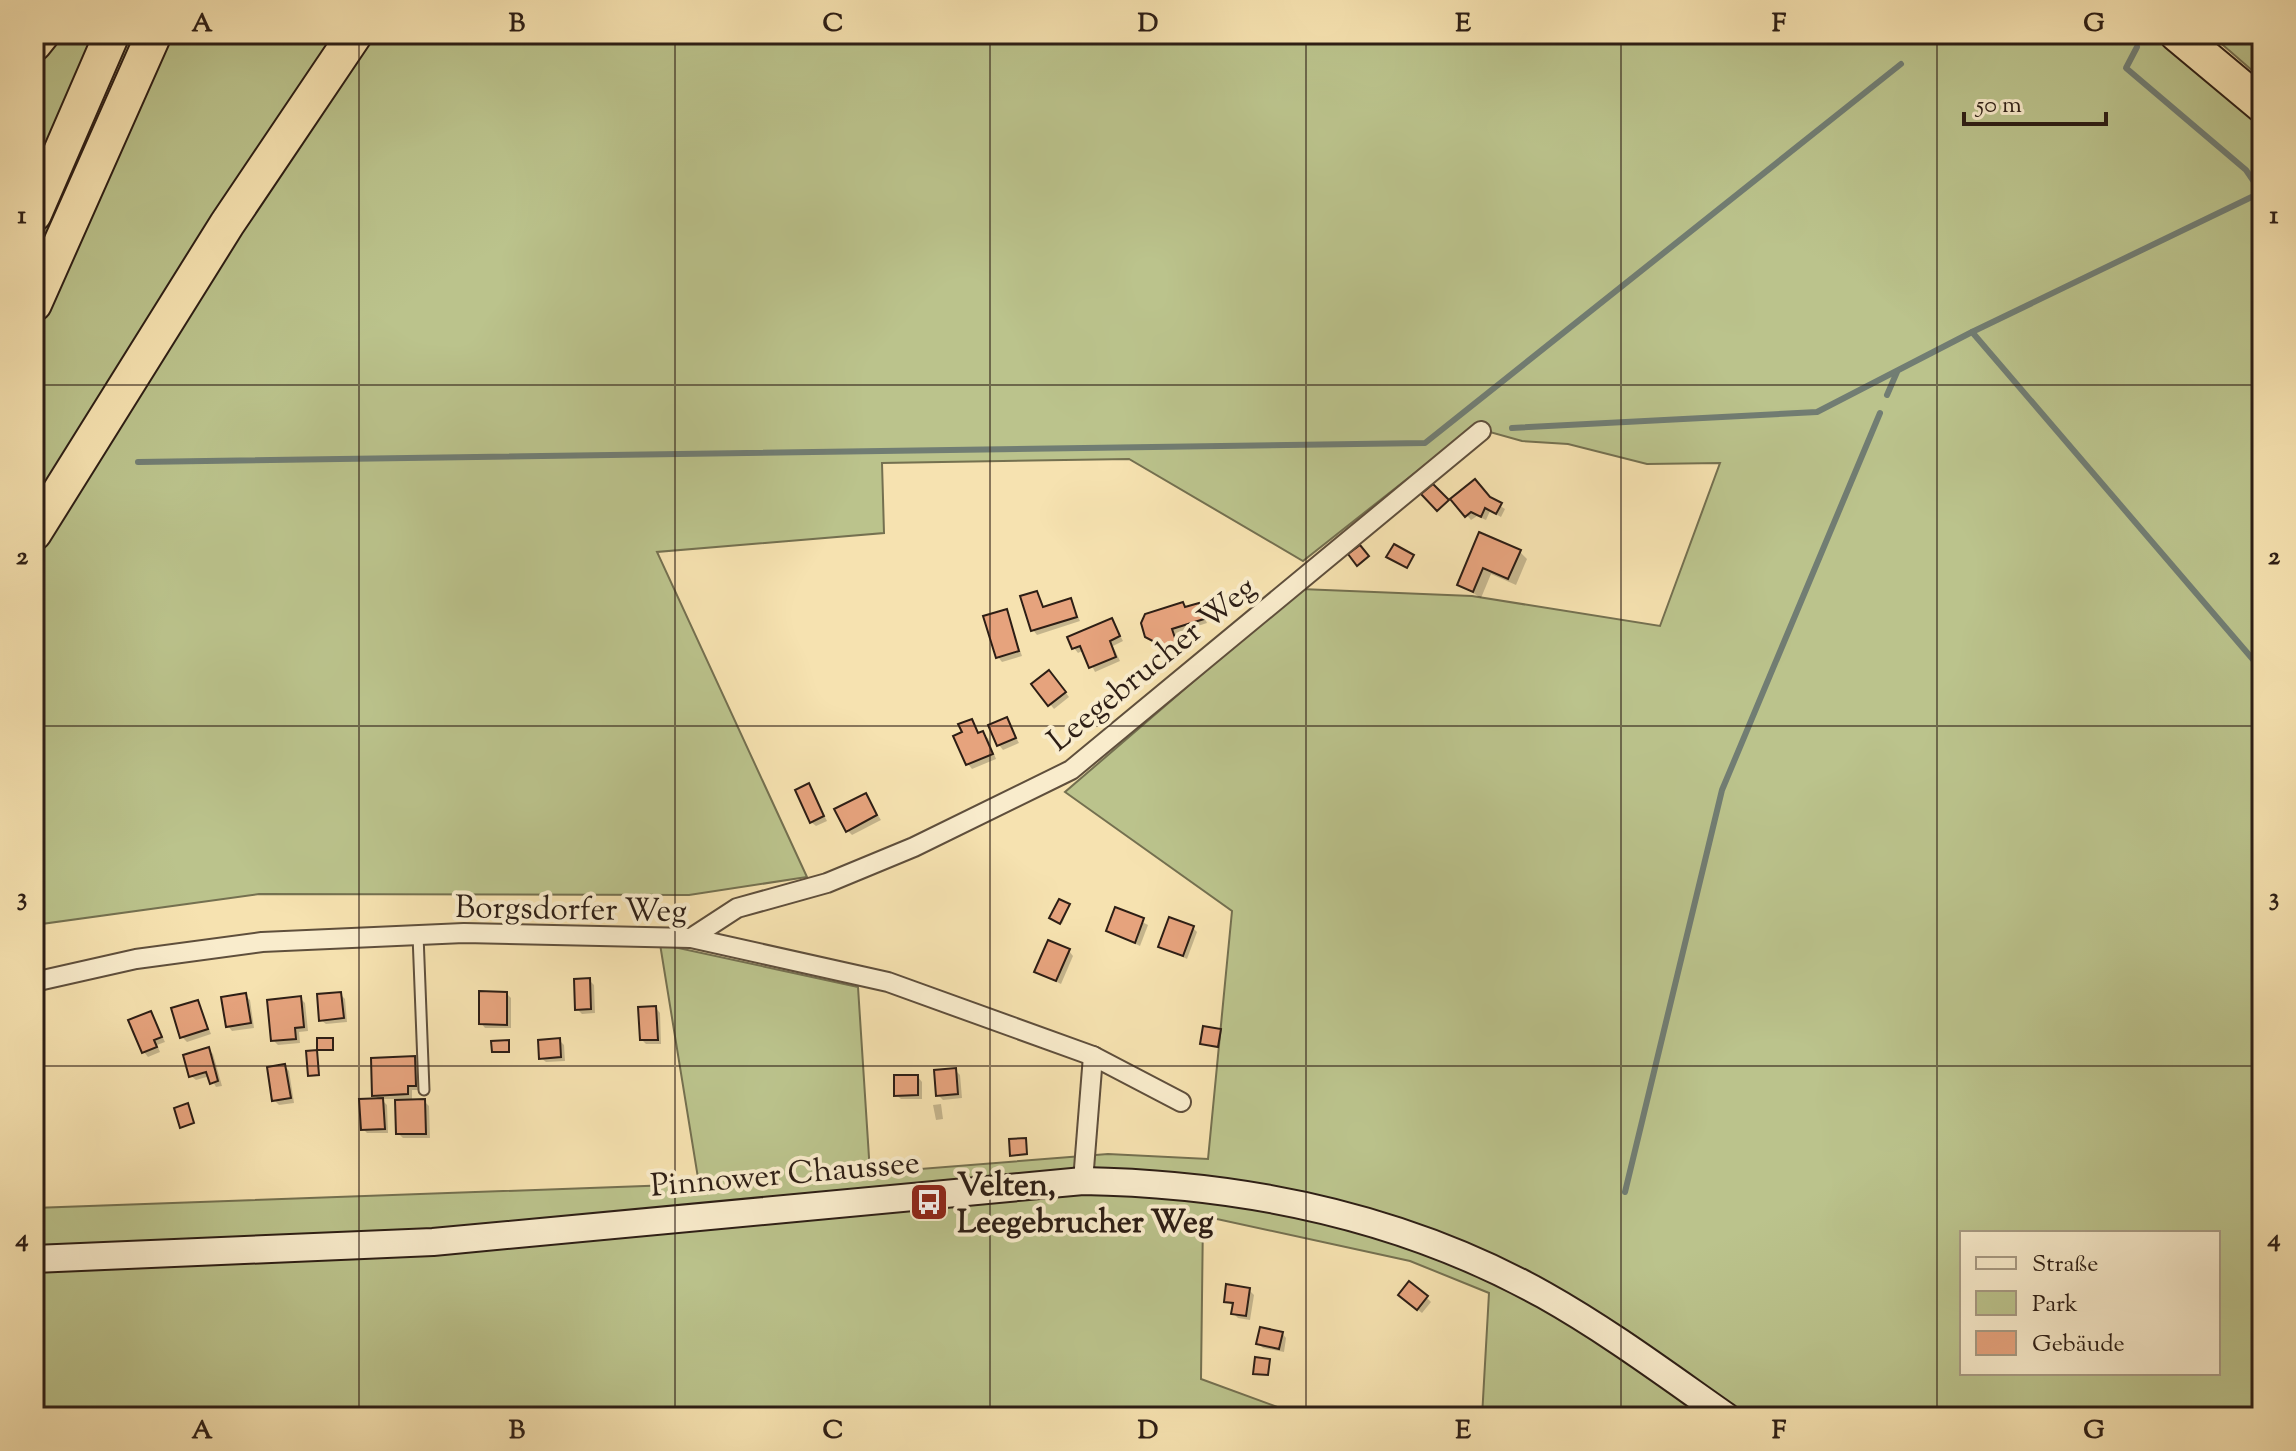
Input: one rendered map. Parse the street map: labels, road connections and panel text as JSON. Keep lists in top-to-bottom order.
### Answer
{
  "streets": {
    "main road": ["Pinnower Chaussee"],
    "street": ["Leegebrucher Weg", "Borgsdorfer Weg"]
  },
  "crossings": [
    ["Leegebrucher Weg", "Borgsdorfer Weg"]
  ],
  "places": {
    "bus stop": ["Velten, Leegebrucher Weg"]
  },
  "legend": ["Straße", "Park", "Gebäude"],
  "scale_bar": "50 m",
  "grid": {
    "columns": [
      "A",
      "B",
      "C",
      "D",
      "E",
      "F",
      "G"
    ],
    "rows": [
      "1",
      "2",
      "3",
      "4"
    ]
  }
}
